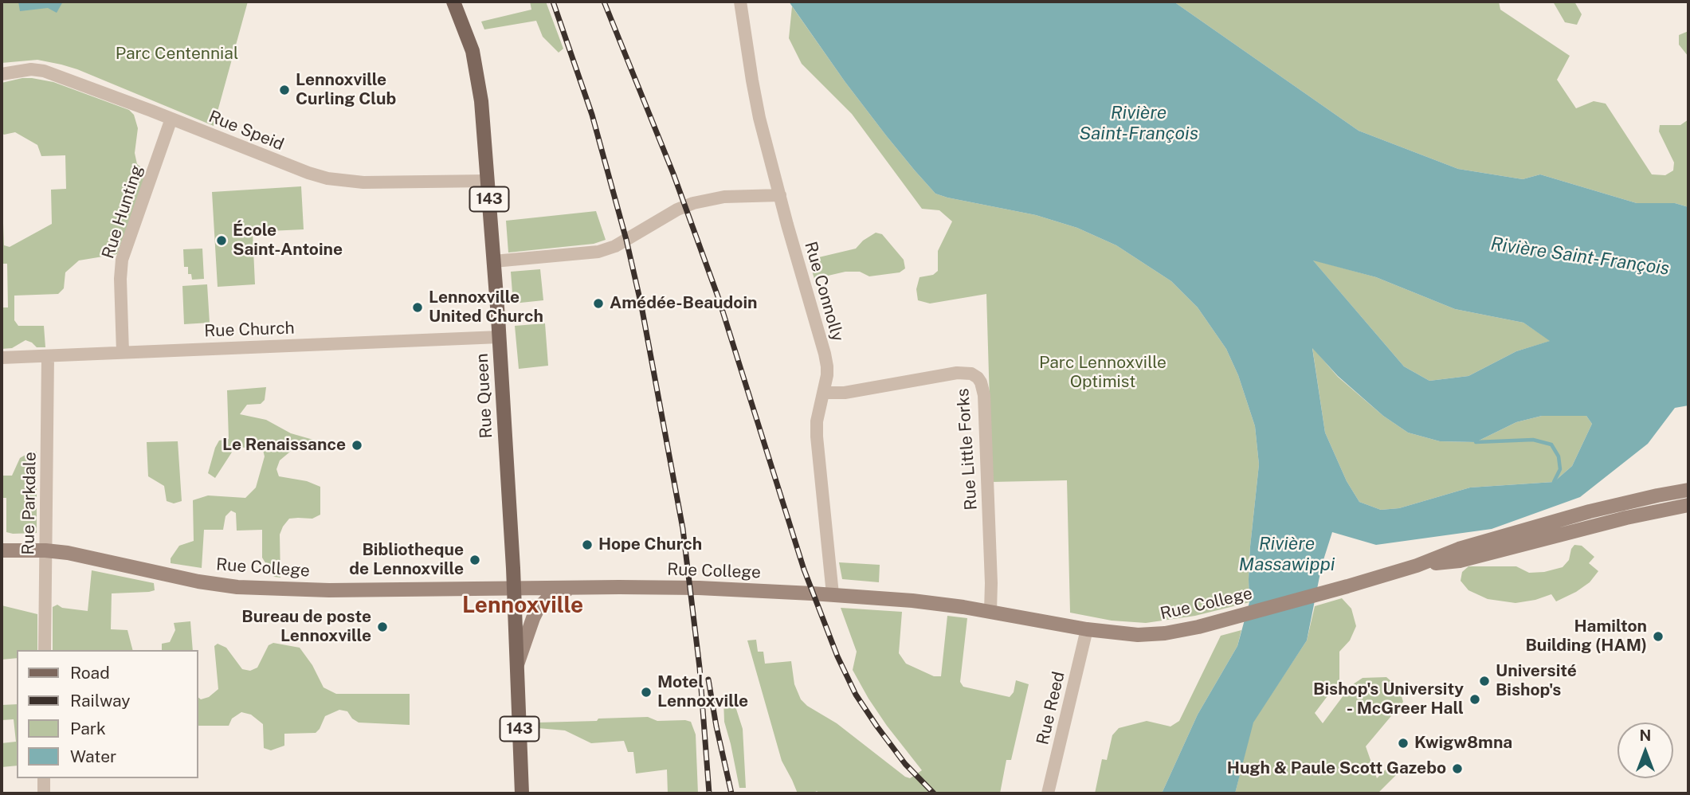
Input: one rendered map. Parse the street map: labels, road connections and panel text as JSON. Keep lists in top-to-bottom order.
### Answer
{
  "streets": {
    "main road": ["143", "Rue Queen", "Rue College"],
    "street": [
      "Rue Speid",
      "Rue Hunting",
      "Rue Connolly",
      "Rue Church",
      "Rue Little Forks",
      "Rue Parkdale",
      "Rue Reed"
    ]
  },
  "crossings": [
    ["Rue Speid", "Rue Hunting"],
    ["Rue Speid", "Rue Queen"],
    ["Rue Hunting", "Rue Church"],
    ["Rue Connolly", "Rue Little Forks"],
    ["Rue Connolly", "Rue College"],
    ["Rue Church", "Rue Queen"],
    ["Rue Church", "Rue Parkdale"],
    ["Rue Queen", "Rue College"],
    ["Rue Little Forks", "Rue College"],
    ["Rue Parkdale", "Rue College"],
    ["Rue College", "Rue Reed"]
  ],
  "districts": ["Lennoxville"],
  "water": ["Rivière Saint-François", "Rivière Massawippi"],
  "parks": ["Parc Centennial", "Parc Lennoxville Optimist"],
  "places": [
    "Lennoxville Curling Club",
    "École Saint-Antoine",
    "Amédée-Beaudoin",
    "Lennoxville United Church",
    "Le Renaissance",
    "Hope Church",
    "Bibliotheque de Lennoxville",
    "Bureau de poste Lennoxville",
    "Hamilton Building (HAM)",
    "Université Bishop's",
    "Motel Lennoxville",
    "Bishop's University - McGreer Hall",
    "Kwigw8mna",
    "Hugh & Paule Scott Gazebo"
  ],
  "legend": [
    "Road",
    "Railway",
    "Park",
    "Water"
  ],
  "north": "top"
}
